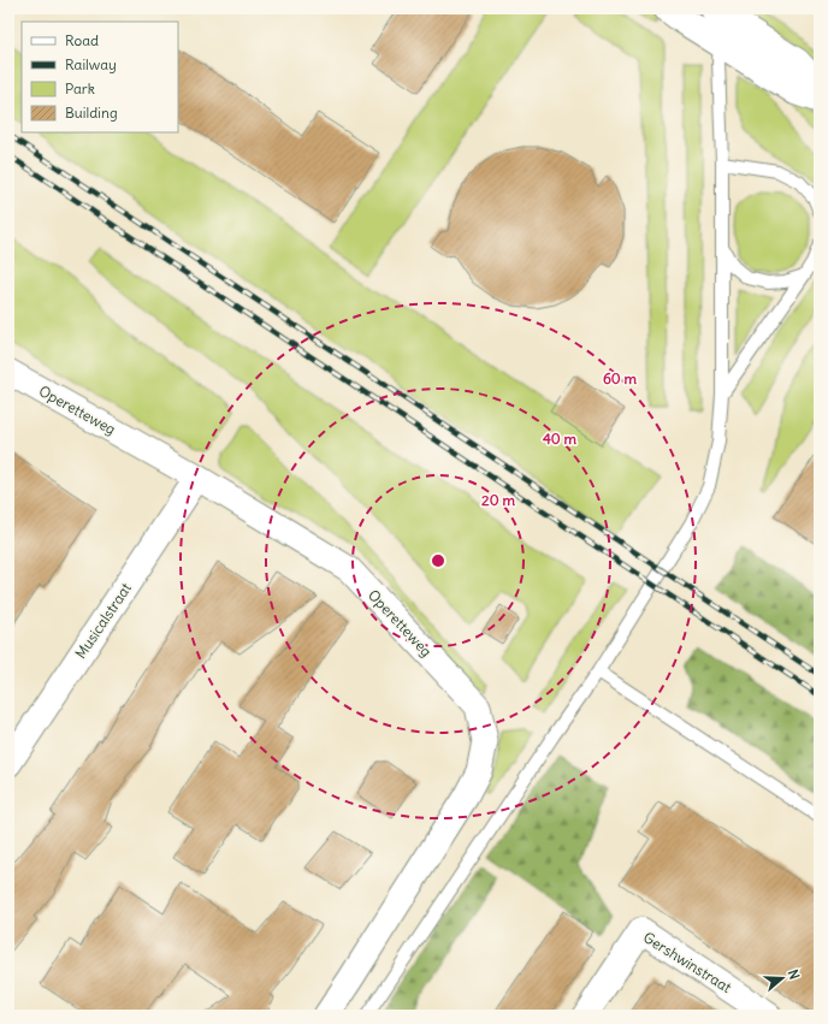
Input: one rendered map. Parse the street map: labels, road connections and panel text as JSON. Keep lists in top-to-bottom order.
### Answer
{
  "streets": {
    "street": ["Operetteweg", "Musicalstraat", "Gershwinstraat"]
  },
  "crossings": [
    ["Operetteweg", "Musicalstraat"]
  ],
  "legend": [
    "Road",
    "Railway",
    "Park",
    "Building"
  ],
  "north": "right",
  "rings": ["60 m", "40 m", "20 m"]
}
